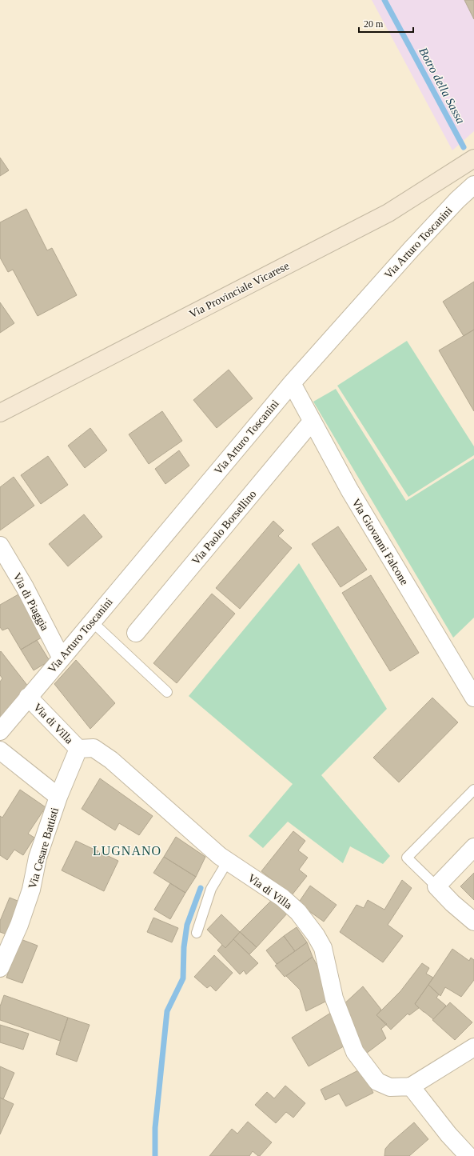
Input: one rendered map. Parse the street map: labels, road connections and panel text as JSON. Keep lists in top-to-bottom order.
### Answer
{
  "streets": {
    "main road": ["Via Provinciale Vicarese"],
    "street": [
      "Via Arturo Toscanini",
      "Via Paolo Borsellino",
      "Via Giovanni Falcone",
      "Via di Piaggia",
      "Via di Villa",
      "Via Cesare Battisti"
    ]
  },
  "crossings": [
    ["Via Arturo Toscanini", "Via Giovanni Falcone"],
    ["Via Arturo Toscanini", "Via di Piaggia"],
    ["Via Arturo Toscanini", "Via di Villa"],
    ["Via Paolo Borsellino", "Via Giovanni Falcone"]
  ],
  "districts": ["LUGNANO"],
  "water": ["Botro della Sassa"],
  "scale_bar": "20 m"
}
